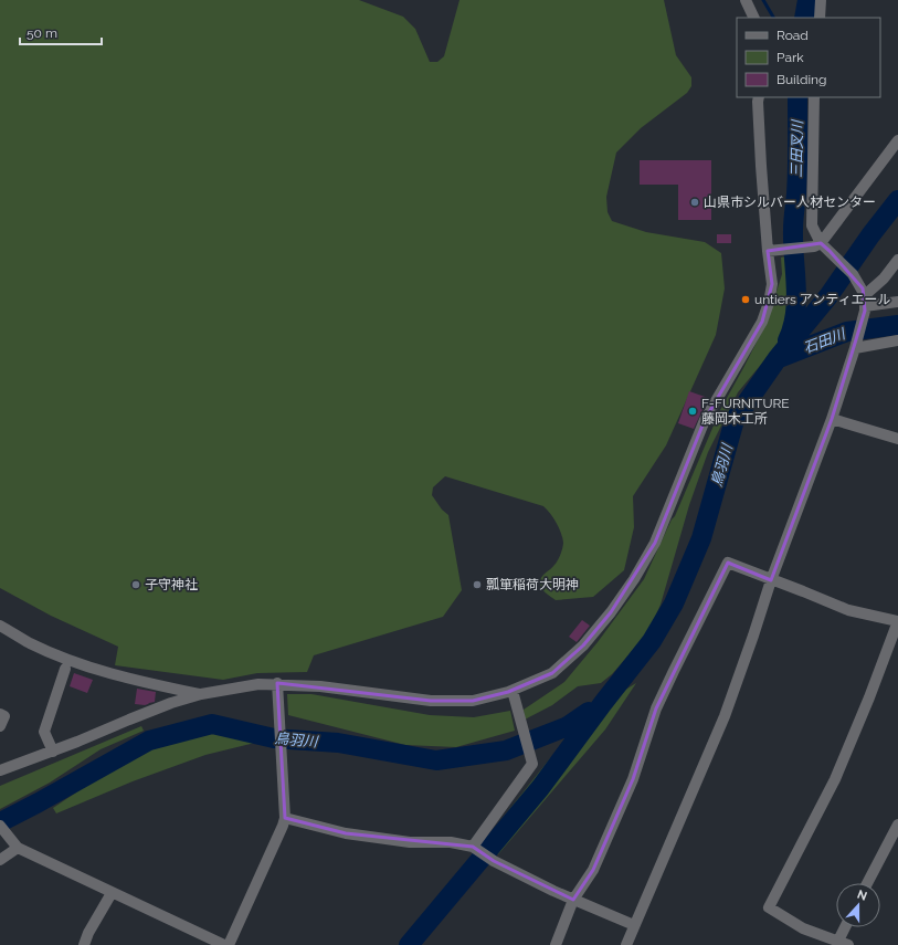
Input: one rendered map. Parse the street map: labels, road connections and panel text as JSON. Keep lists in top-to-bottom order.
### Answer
{
  "water": ["三田叉川", "石田川", "鳥羽川"],
  "places": [
    "山県市シルバー人材センター",
    "untiers アンティエール",
    "F-FURNITURE 藤岡木工所",
    "子守神社",
    "瓢箪稲荷大明神"
  ],
  "legend": ["Road", "Park", "Building"],
  "scale_bar": "50 m",
  "north": "top"
}
